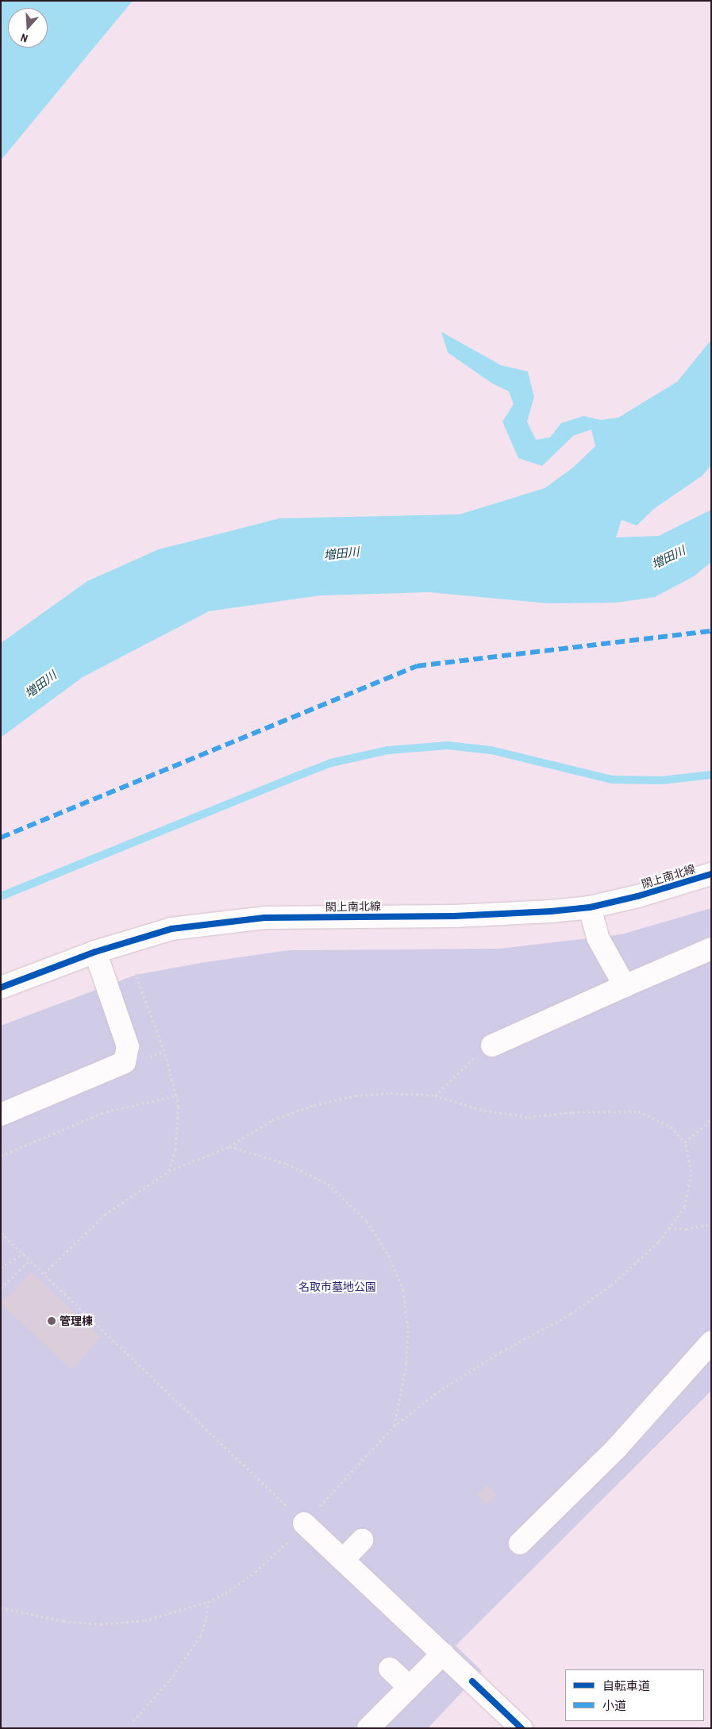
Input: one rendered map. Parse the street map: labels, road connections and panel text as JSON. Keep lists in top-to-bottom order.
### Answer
{
  "streets": {
    "street": ["閖上南北線"]
  },
  "water": ["増田川"],
  "parks": ["名取市墓地公園"],
  "places": ["管理棟"],
  "legend": ["自転車道", "小道"],
  "north": "bottom"
}
